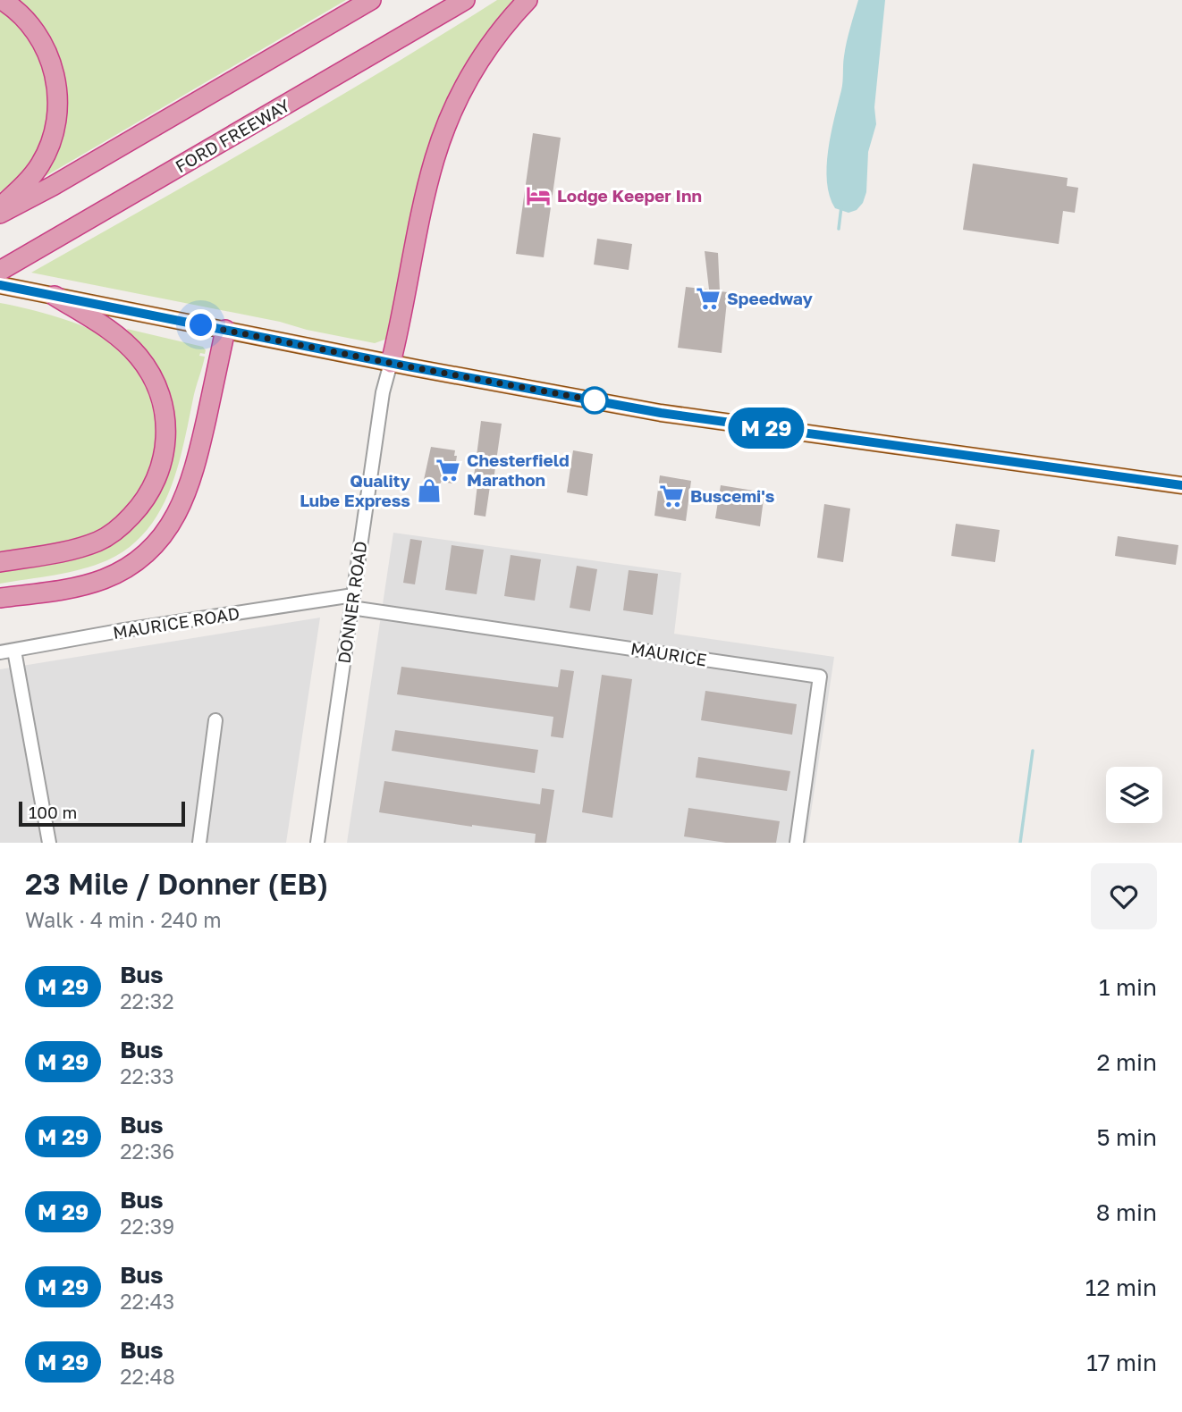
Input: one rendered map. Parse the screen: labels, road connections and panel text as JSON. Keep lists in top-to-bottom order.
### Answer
{
  "streets": {
    "highway": ["FORD FREEWAY"],
    "street": ["DONNER ROAD", "MAURICE ROAD", "MAURICE"]
  },
  "crossings": [
    ["DONNER ROAD", "MAURICE ROAD"],
    ["DONNER ROAD", "MAURICE"],
    ["MAURICE ROAD", "MAURICE"]
  ],
  "places": {
    "hotel": ["Lodge Keeper Inn"],
    "supermarket": ["Speedway", "Chesterfield Marathon", "Buscemi's"],
    "shop": ["Quality Lube Express"]
  },
  "scale_bar": "100 m",
  "page": {
    "on_map": "M 29",
    "scale": "100 m",
    "heading": ["23 Mile / Donner (EB)", "Walk · 4 min · 240 m"],
    "list": [
      {
        "mark": "M 29",
        "name": "Bus",
        "note": "22:32",
        "value": "1 min"
      },
      {
        "mark": "M 29",
        "name": "Bus",
        "note": "22:33",
        "value": "2 min"
      },
      {
        "mark": "M 29",
        "name": "Bus",
        "note": "22:36",
        "value": "5 min"
      },
      {
        "mark": "M 29",
        "name": "Bus",
        "note": "22:39",
        "value": "8 min"
      },
      {
        "mark": "M 29",
        "name": "Bus",
        "note": "22:43",
        "value": "12 min"
      },
      {
        "mark": "M 29",
        "name": "Bus",
        "note": "22:48",
        "value": "17 min"
      }
    ]
  }
}
